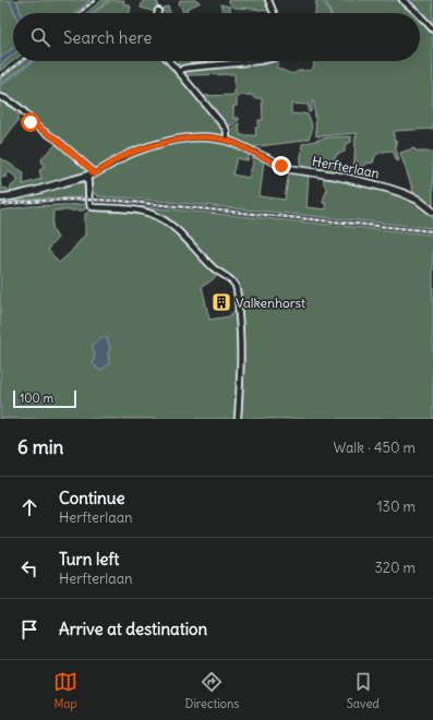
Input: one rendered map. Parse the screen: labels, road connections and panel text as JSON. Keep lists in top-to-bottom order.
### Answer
{
  "streets": {
    "street": ["Herfterlaan"]
  },
  "places": {
    "building": ["Valkenhorst"]
  },
  "scale_bar": "100 m",
  "page": {
    "search": "Search here",
    "scale": "100 m",
    "heading": ["6 min", "Walk · 450 m"],
    "list": [
      ["Continue", "Herfterlaan", "130 m"],
      ["Turn left", "Herfterlaan", "320 m"],
      "Arrive at destination"
    ],
    "nav": ["Map", "Directions", "Saved"]
  }
}
